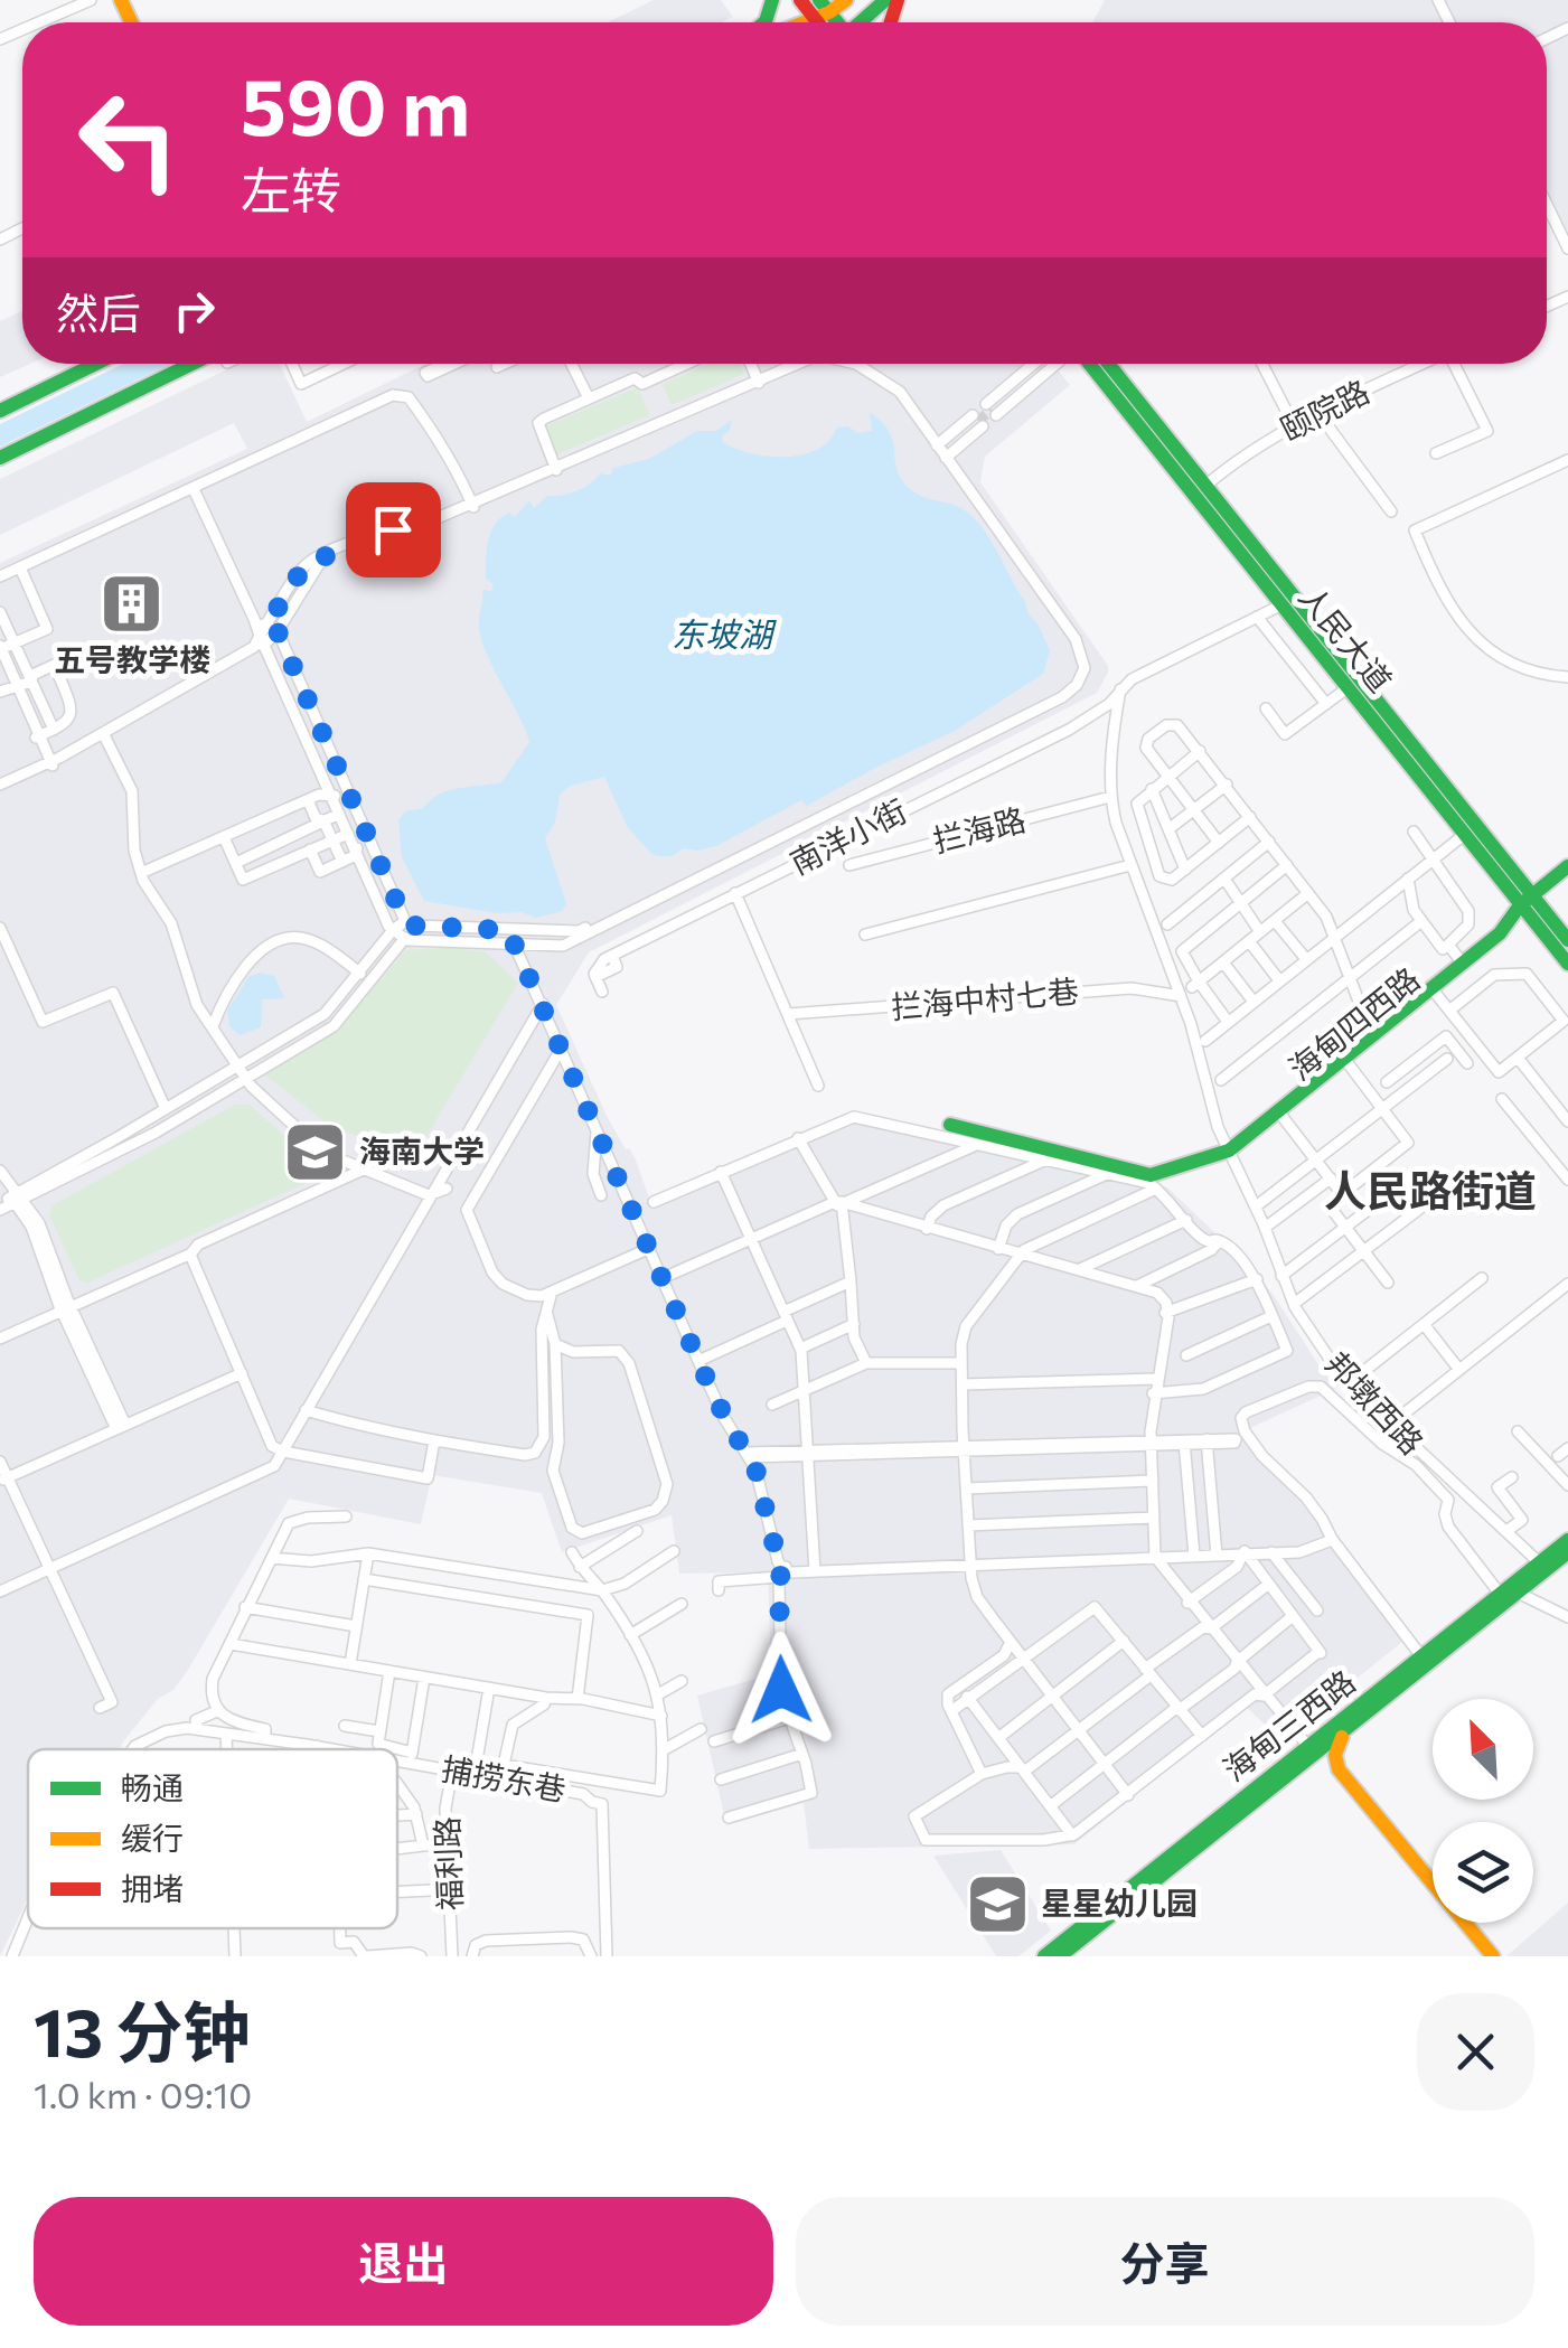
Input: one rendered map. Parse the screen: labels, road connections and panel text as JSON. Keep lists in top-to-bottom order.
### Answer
{
  "streets": {
    "main road": ["人民大道", "海甸四西路", "海甸三西路"],
    "street": [
      "颐院路",
      "拦海路",
      "南洋小街",
      "拦海中村七巷",
      "邦墩西路",
      "捕捞东巷",
      "福利路"
    ]
  },
  "crossings": [
    ["颐院路", "人民大道"],
    ["人民大道", "南洋小街"],
    ["人民大道", "海甸四西路"],
    ["海甸四西路", "邦墩西路"],
    ["邦墩西路", "海甸三西路"],
    ["捕捞东巷", "福利路"]
  ],
  "districts": ["人民路街道"],
  "water": ["东坡湖"],
  "places": {
    "building": ["五号教学楼"],
    "school or university": ["海南大学", "星星幼儿园"]
  },
  "legend": ["畅通", "缓行", "拥堵"],
  "north": "top left",
  "page": {
    "turn": ["590 m", "左转"],
    "then": "然后",
    "heading": ["13 分钟", "1.0 km · 09:10"],
    "buttons": ["退出", "分享"]
  }
}
